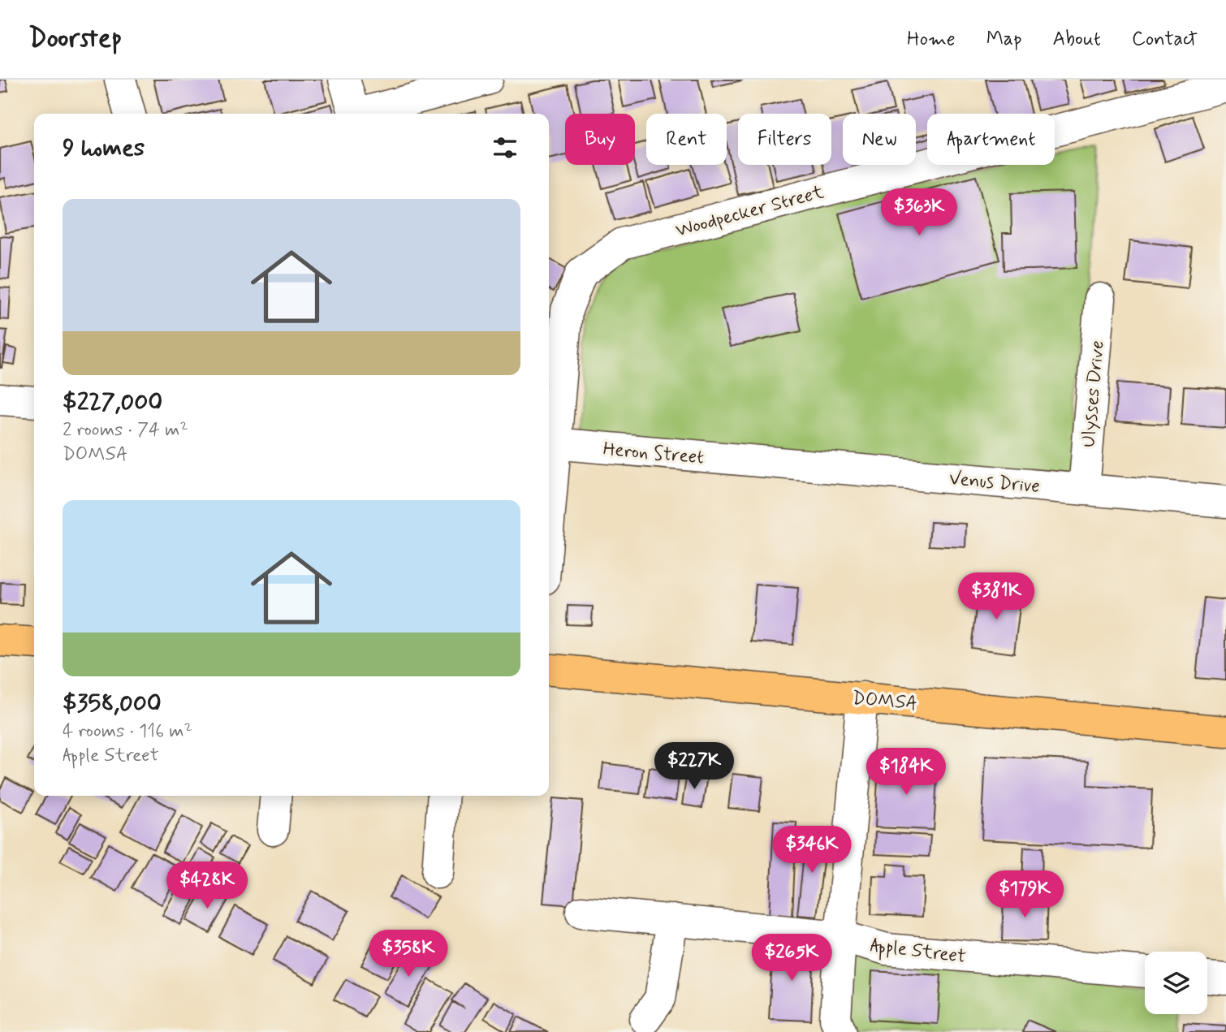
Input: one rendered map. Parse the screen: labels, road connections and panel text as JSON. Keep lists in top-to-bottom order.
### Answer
{
  "streets": {
    "main road": ["DOMSA"],
    "street": [
      "Woodpecker Street",
      "Ulysses Drive",
      "Heron Street",
      "Venus Drive",
      "Apple Street"
    ]
  },
  "crossings": [
    ["Woodpecker Street", "Heron Street"],
    ["Ulysses Drive", "Venus Drive"],
    ["Heron Street", "Venus Drive"]
  ],
  "page": {
    "header": "Doorstep",
    "nav": [
      "Home",
      "Map",
      "About",
      "Contact"
    ],
    "chip": [
      "Buy",
      "Rent",
      "Filters",
      "New",
      "Apartment"
    ],
    "heading": "9 homes",
    "list": [
      {
        "name": "$227,000",
        "note": "2 rooms · 74 m² · DOMSA"
      },
      {
        "name": "$358,000",
        "note": "4 rooms · 116 m² · Apple Street"
      }
    ],
    "price": [
      "$363K",
      "$381K",
      "$227K",
      "$184K",
      "$346K",
      "$428K",
      "$179K",
      "$358K",
      "$265K"
    ]
  }
}
